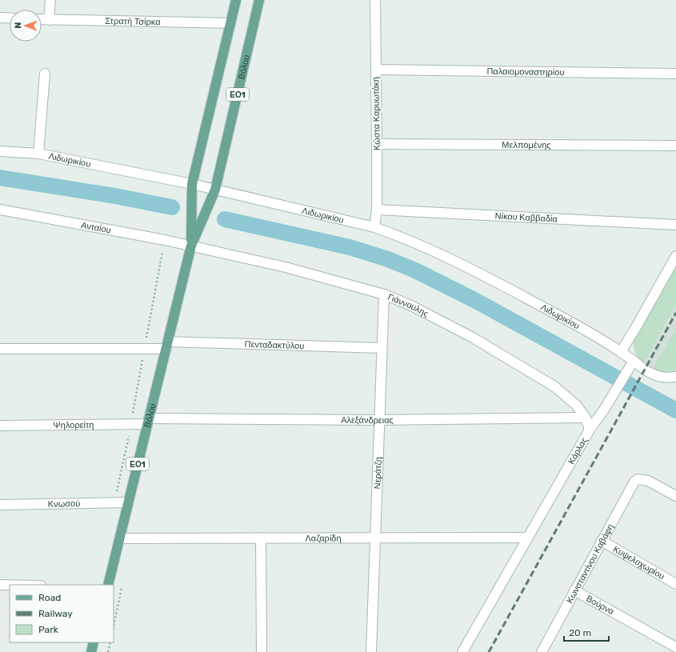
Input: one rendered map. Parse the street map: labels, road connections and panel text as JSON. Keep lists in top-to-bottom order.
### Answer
{
  "streets": {
    "main road": ["Βόλου", "ΕΟ1"],
    "street": [
      "Στρατή Τσίρκα",
      "Παλαιομοναστηρίου",
      "Κώστα Καρυωτάκη",
      "Μελπομένης",
      "Λιδωρικίου",
      "Νίκου Καββαδία",
      "Ανταίου",
      "Γιάννουλης",
      "Πενταδακτύλου",
      "Αλεξάνδρειας",
      "Ψηλορείτη",
      "Κάρλας",
      "Νεράτζη",
      "Κνωσού",
      "Λαζαρίδη",
      "Κυψελοχωρίου",
      "Κωνσταντίνου Καβάφη",
      "Βούρνα"
    ]
  },
  "crossings": [
    ["Στρατή Τσίρκα", "ΕΟ1"],
    ["Βόλου", "ΕΟ1"],
    ["Βόλου", "Λιδωρικίου"],
    ["Βόλου", "Ανταίου"],
    ["Βόλου", "Γιάννουλης"],
    ["Βόλου", "Πενταδακτύλου"],
    ["Βόλου", "Αλεξάνδρειας"],
    ["Βόλου", "Ψηλορείτη"],
    ["Βόλου", "Κνωσού"],
    ["Βόλου", "Λαζαρίδη"],
    ["Παλαιομοναστηρίου", "Κώστα Καρυωτάκη"],
    ["ΕΟ1", "Λιδωρικίου"],
    ["ΕΟ1", "Ανταίου"],
    ["ΕΟ1", "Γιάννουλης"],
    ["Κώστα Καρυωτάκη", "Μελπομένης"],
    ["Κώστα Καρυωτάκη", "Λιδωρικίου"],
    ["Κώστα Καρυωτάκη", "Νίκου Καββαδία"],
    ["Ανταίου", "Γιάννουλης"],
    ["Γιάννουλης", "Αλεξάνδρειας"],
    ["Γιάννουλης", "Κάρλας"],
    ["Γιάννουλης", "Νεράτζη"],
    ["Πενταδακτύλου", "Νεράτζη"],
    ["Αλεξάνδρειας", "Ψηλορείτη"],
    ["Αλεξάνδρειας", "Νεράτζη"],
    ["Κάρλας", "Λαζαρίδη"],
    ["Νεράτζη", "Λαζαρίδη"],
    ["Κυψελοχωρίου", "Κωνσταντίνου Καβάφη"],
    ["Κωνσταντίνου Καβάφη", "Βούρνα"]
  ],
  "legend": ["Road", "Railway", "Park"],
  "scale_bar": "20 m",
  "north": "left"
}
